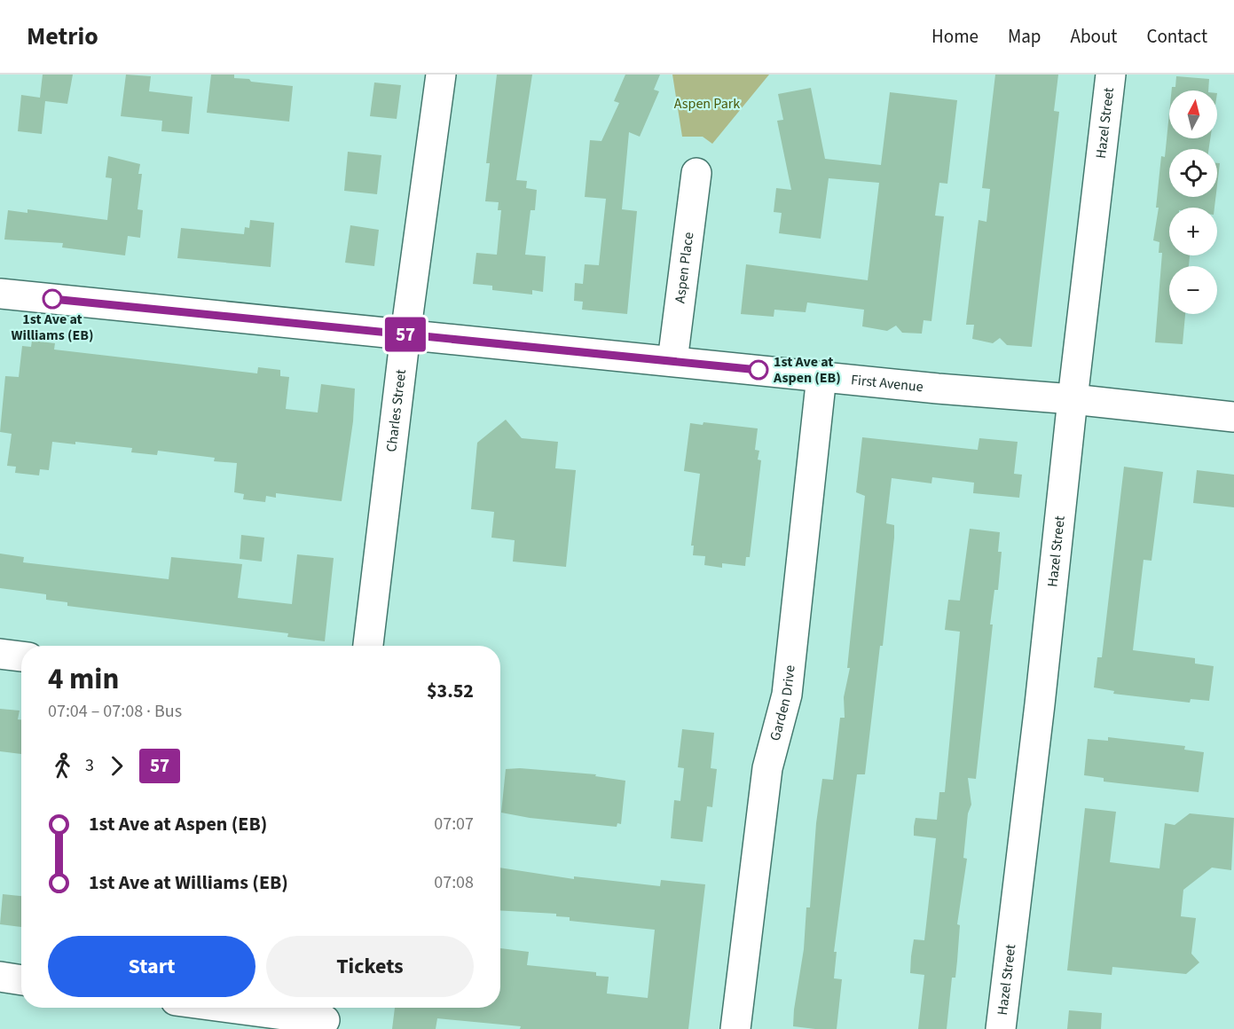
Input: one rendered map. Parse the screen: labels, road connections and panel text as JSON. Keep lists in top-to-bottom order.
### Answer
{
  "streets": {
    "street": [
      "Hazel Street",
      "Aspen Place",
      "First Avenue",
      "Charles Street",
      "Garden Drive"
    ]
  },
  "crossings": [
    ["Hazel Street", "First Avenue"],
    ["Aspen Place", "First Avenue"],
    ["First Avenue", "Charles Street"],
    ["First Avenue", "Garden Drive"]
  ],
  "parks": ["Aspen Park"],
  "places": ["1st Ave at Williams (EB)", "1st Ave at Aspen (EB)"],
  "lines": ["bus line 57"],
  "north": "top",
  "page": {
    "header": "Metrio",
    "nav": [
      "Home",
      "Map",
      "About",
      "Contact"
    ],
    "on_map": "57",
    "map_buttons": ["+", "−"],
    "heading": ["4 min", "07:04 – 07:08 · Bus", "$3.52"],
    "legs": ["3", "57"],
    "list": [
      {
        "name": "1st Ave at Aspen (EB)",
        "value": "07:07"
      },
      {
        "name": "1st Ave at Williams (EB)",
        "value": "07:08"
      }
    ],
    "buttons": ["Start", "Tickets"]
  }
}
